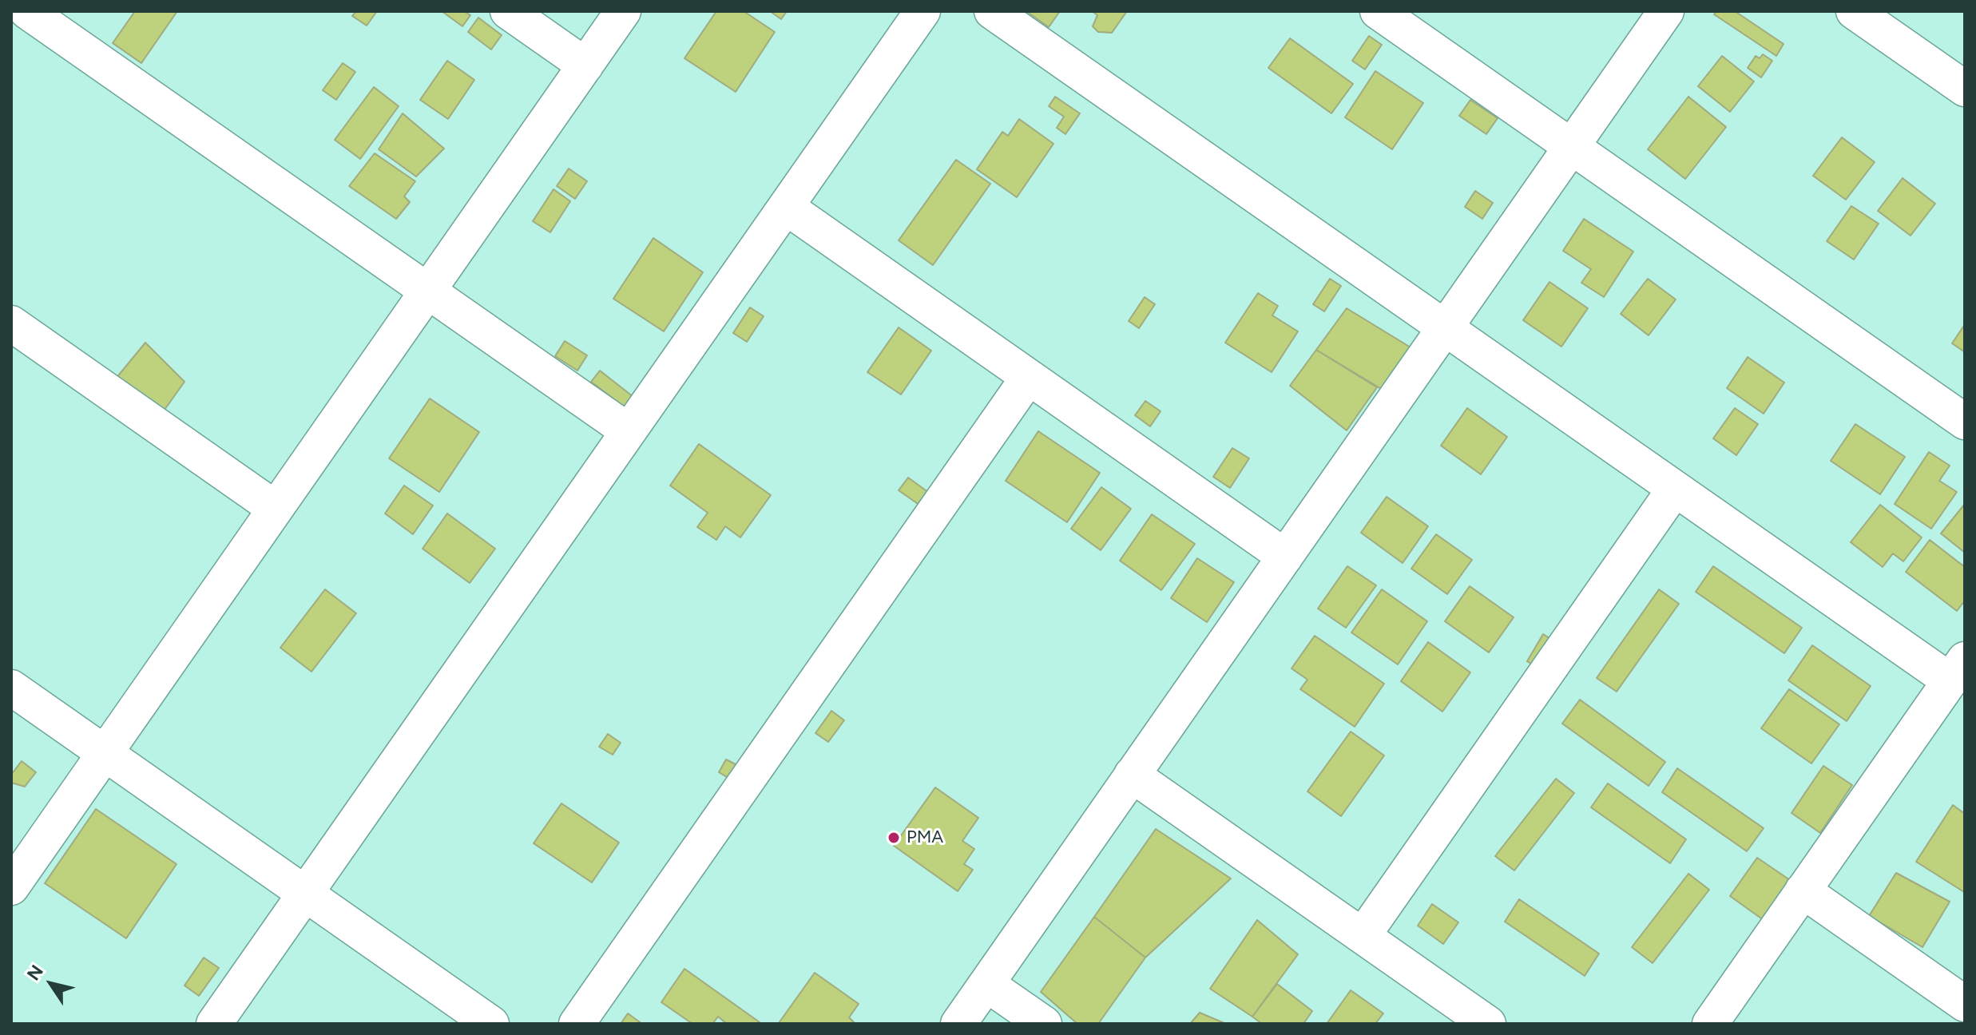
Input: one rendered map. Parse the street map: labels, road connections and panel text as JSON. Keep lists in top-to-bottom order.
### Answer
{
  "places": ["PMA"],
  "north": "top left"
}
